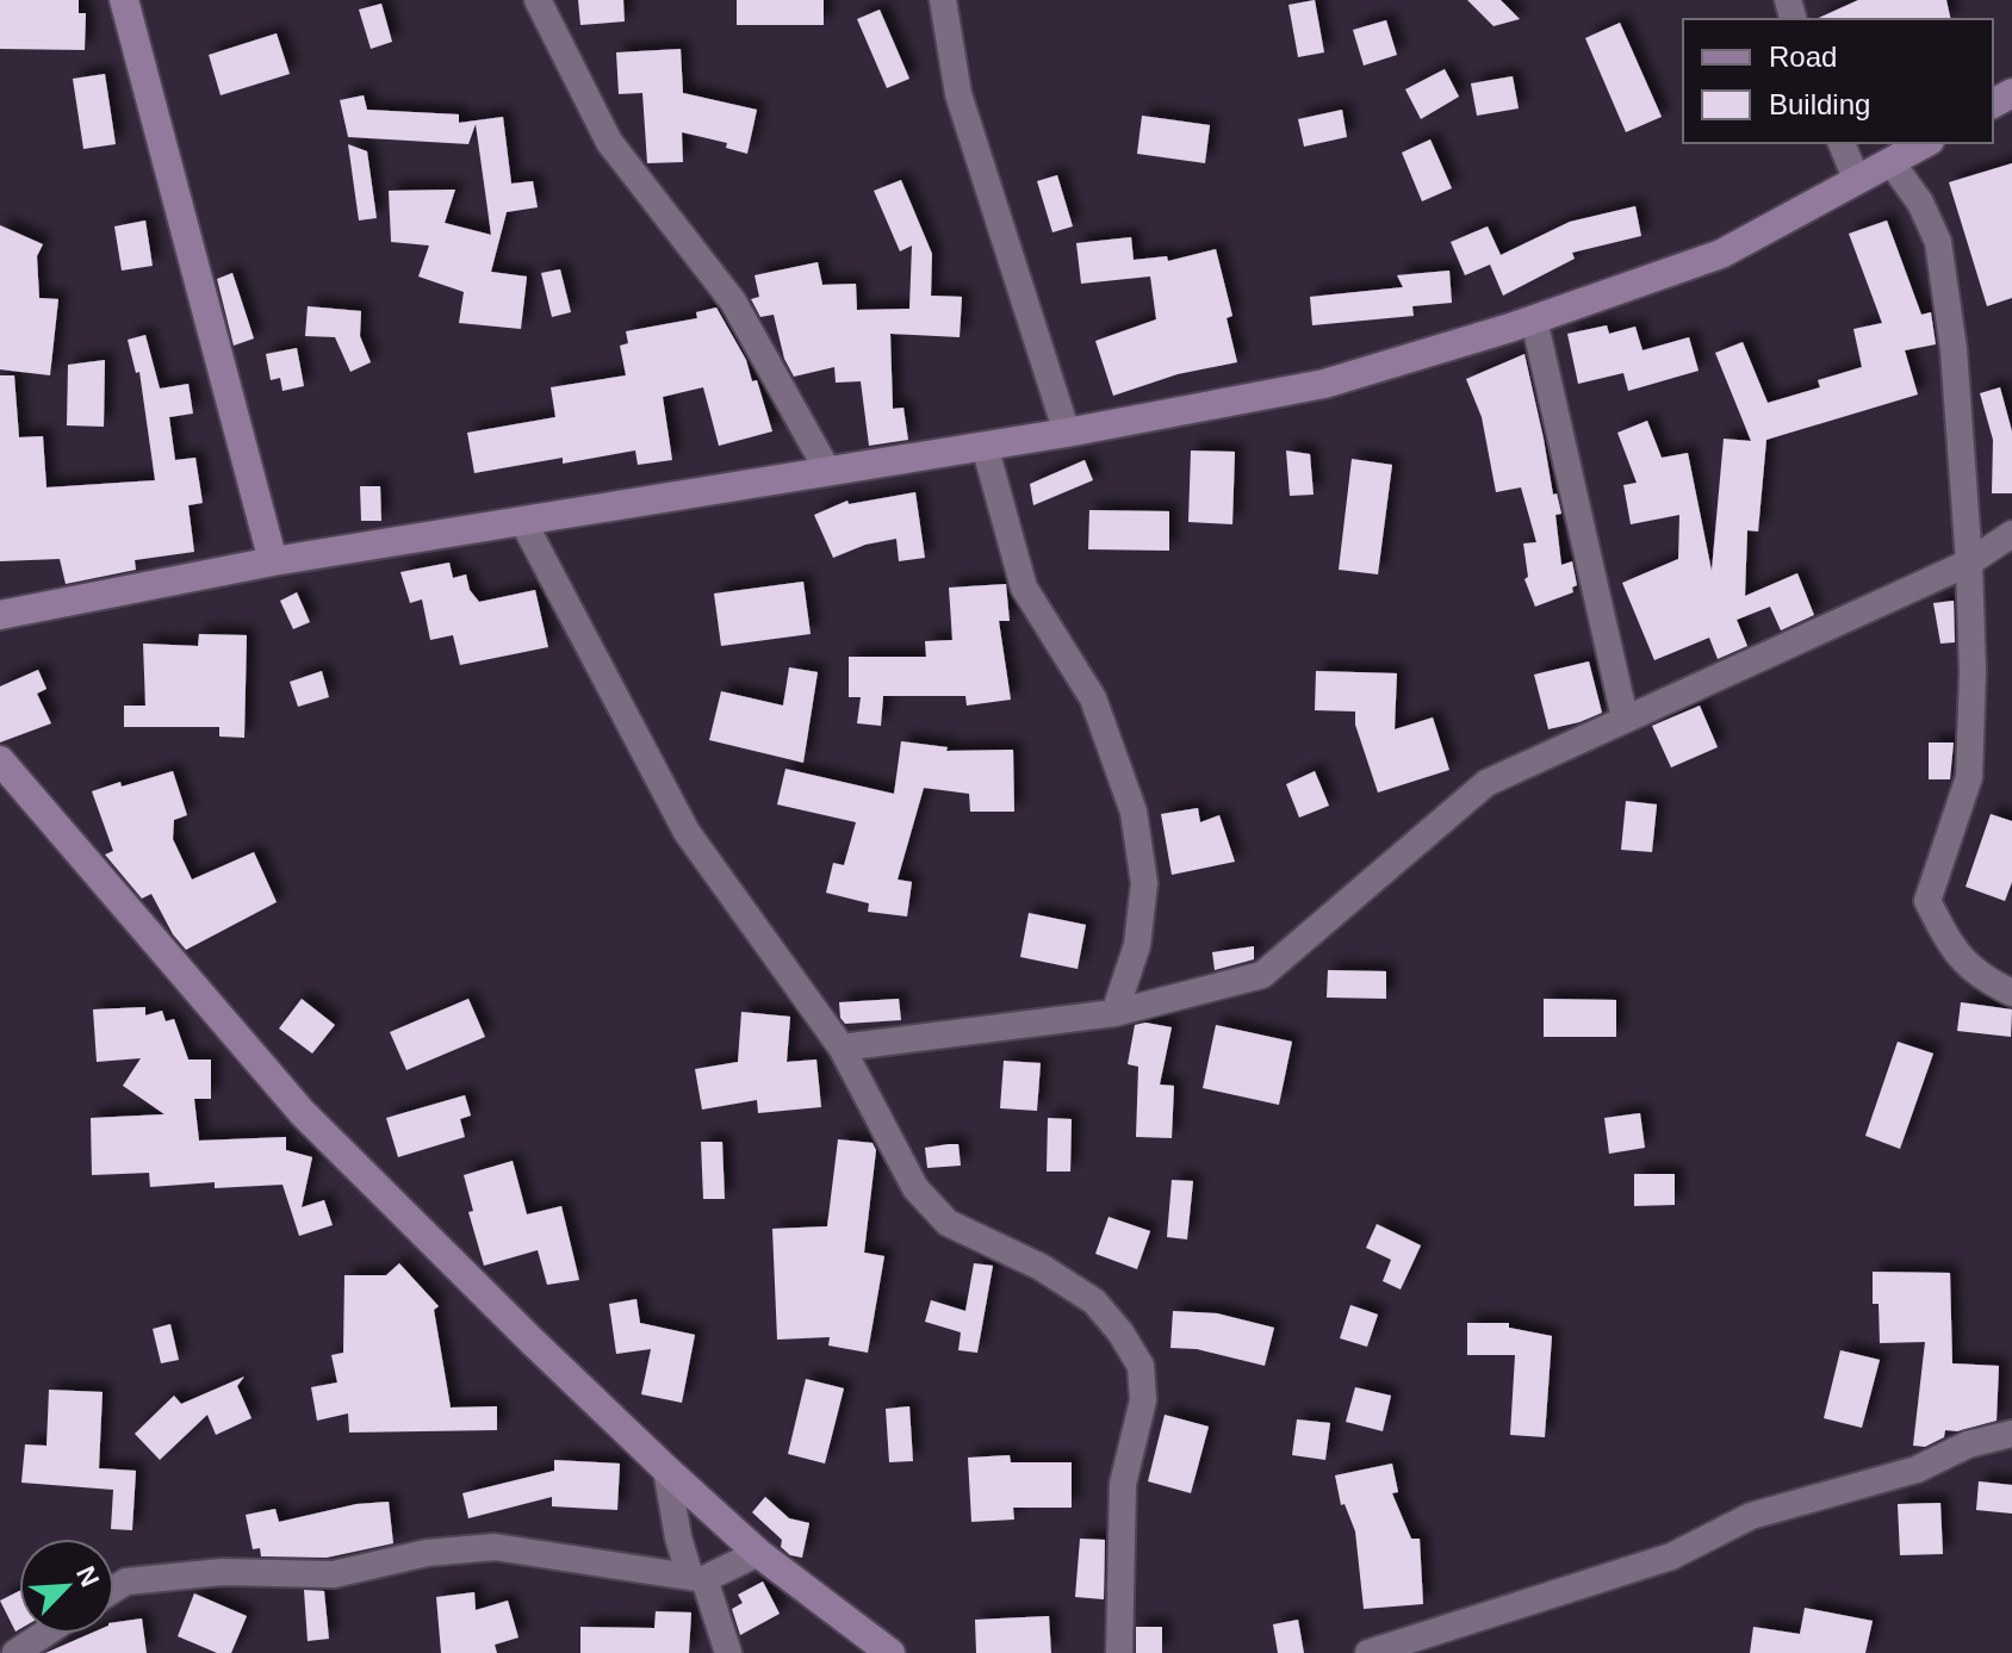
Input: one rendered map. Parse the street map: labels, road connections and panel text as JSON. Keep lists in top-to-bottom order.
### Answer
{
  "legend": ["Road", "Building"],
  "north": "top right"
}
